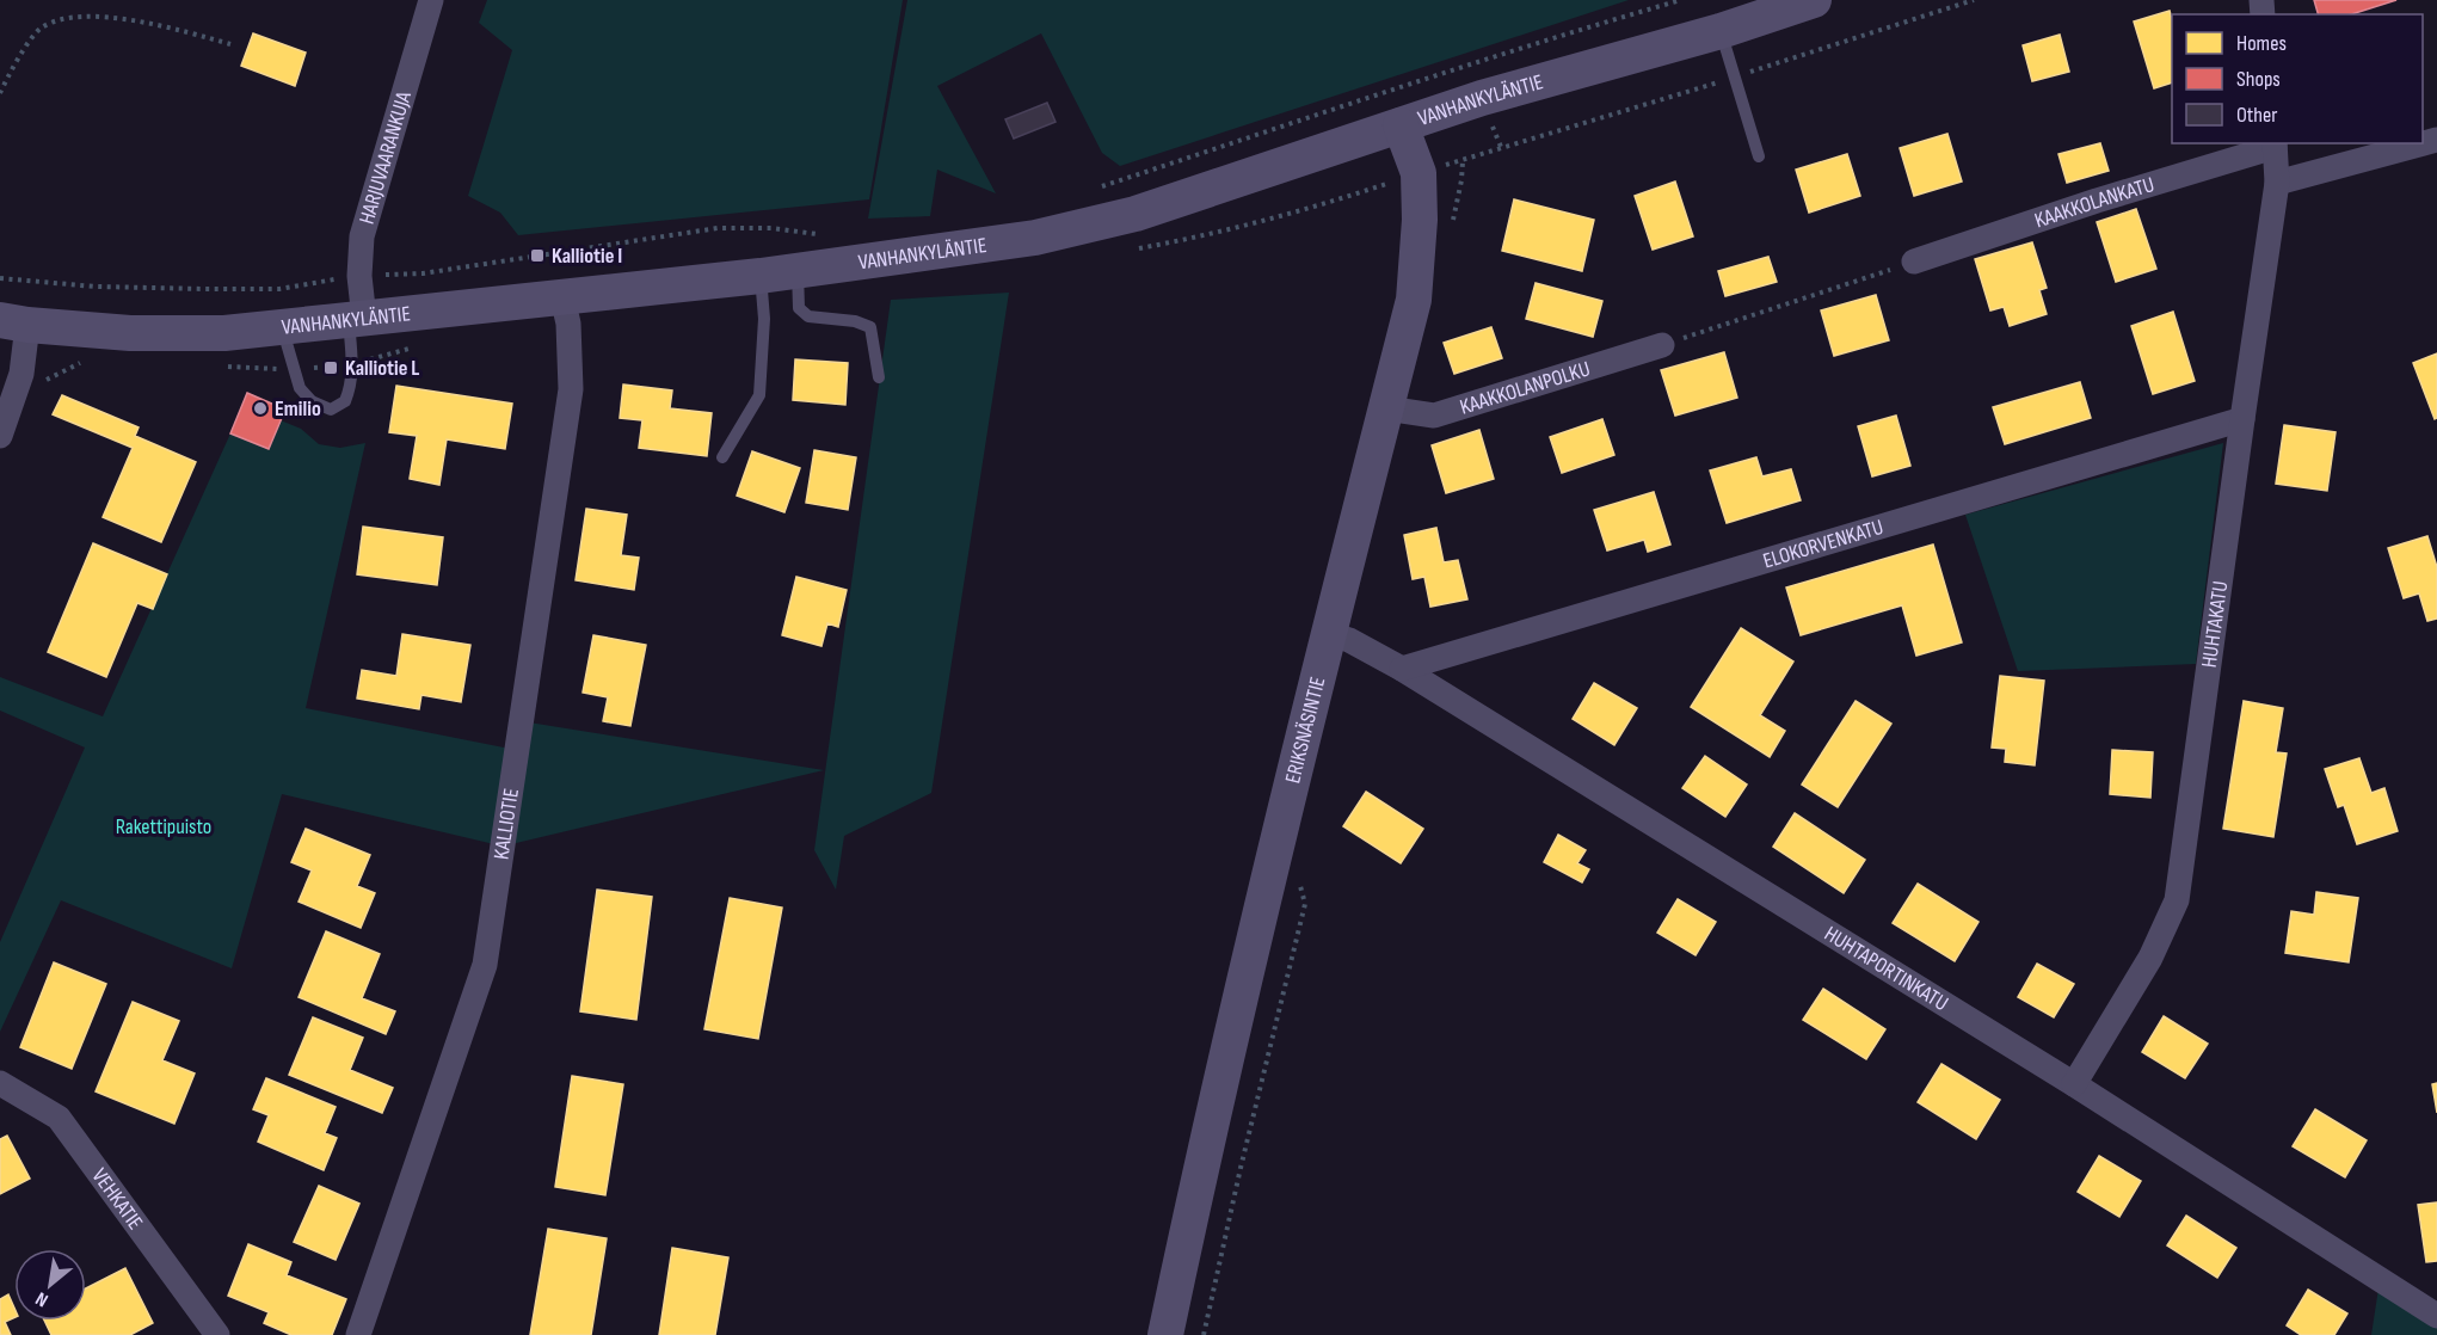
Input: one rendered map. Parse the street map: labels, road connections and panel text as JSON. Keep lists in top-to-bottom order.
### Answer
{
  "streets": {
    "street": [
      "VANHANKYLÄNTIE",
      "HARJUVAARANKUJA",
      "KAAKKOLANKATU",
      "KAAKKOLANPOLKU",
      "ELOKORVENKATU",
      "HUHTAKATU",
      "ERIKSNÄSINTIE",
      "KALLIOTIE",
      "HUHTAPORTINKATU",
      "VEHKATIE"
    ]
  },
  "crossings": [
    ["VANHANKYLÄNTIE", "HARJUVAARANKUJA"],
    ["VANHANKYLÄNTIE", "ERIKSNÄSINTIE"],
    ["VANHANKYLÄNTIE", "KALLIOTIE"],
    ["KAAKKOLANKATU", "HUHTAKATU"],
    ["KAAKKOLANPOLKU", "ERIKSNÄSINTIE"],
    ["ELOKORVENKATU", "HUHTAKATU"],
    ["ELOKORVENKATU", "HUHTAPORTINKATU"],
    ["HUHTAKATU", "HUHTAPORTINKATU"],
    ["ERIKSNÄSINTIE", "HUHTAPORTINKATU"]
  ],
  "parks": ["Rakettipuisto"],
  "places": {
    "transit": ["Kalliotie I", "Kalliotie L"],
    "other": ["Emilio"]
  },
  "legend": ["Homes", "Shops", "Other"],
  "north": "bottom left"
}
